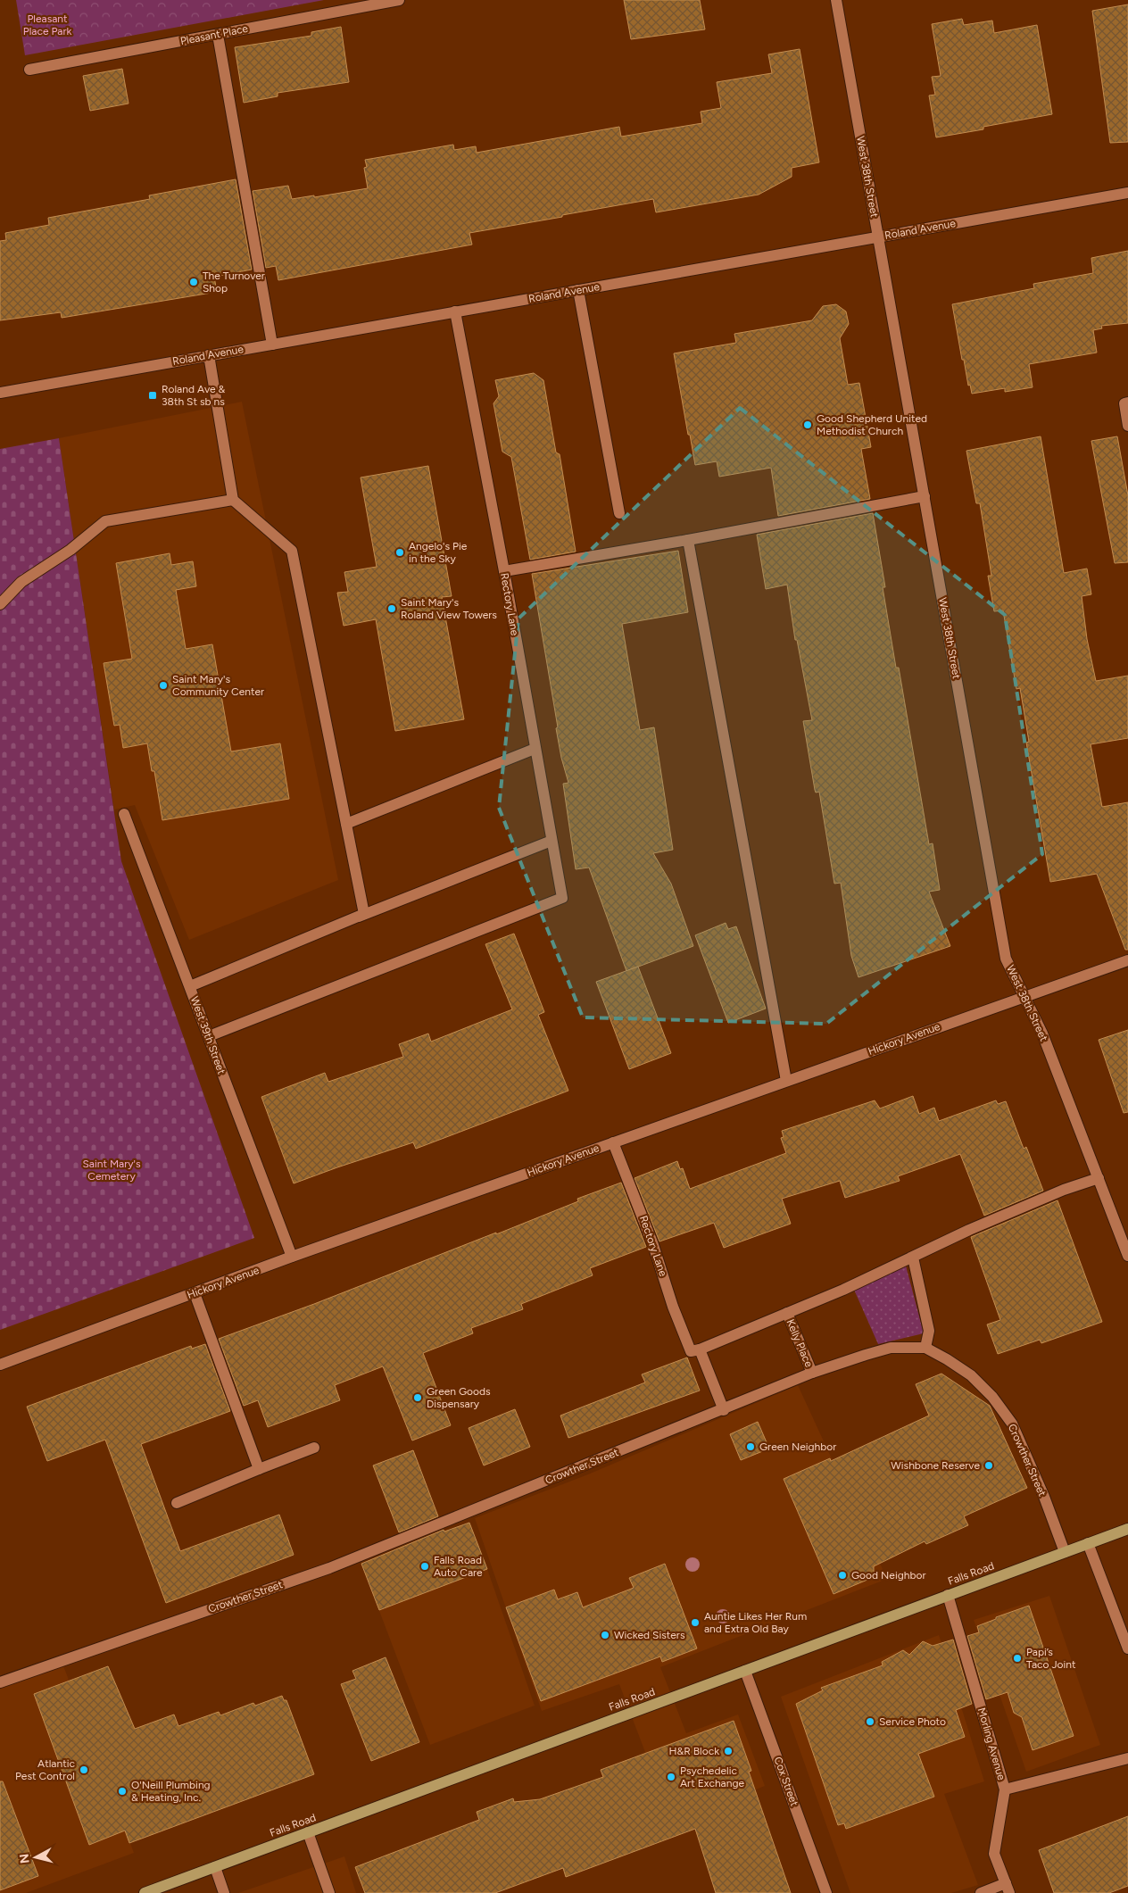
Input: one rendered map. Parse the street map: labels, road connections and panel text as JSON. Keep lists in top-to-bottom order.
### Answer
{
  "streets": {
    "main road": ["Falls Road"],
    "street": [
      "Pleasant Place",
      "West 38th Street",
      "Roland Avenue",
      "Rectory Lane",
      "West 39th Street",
      "Hickory Avenue",
      "Kelly Place",
      "Crowther Street",
      "Morling Avenue",
      "Cox Street"
    ]
  },
  "crossings": [
    ["West 38th Street", "Roland Avenue"],
    ["West 38th Street", "Hickory Avenue"],
    ["Roland Avenue", "Rectory Lane"],
    ["Rectory Lane", "West 39th Street"],
    ["Rectory Lane", "Hickory Avenue"],
    ["Rectory Lane", "Crowther Street"],
    ["West 39th Street", "Hickory Avenue"],
    ["Kelly Place", "Crowther Street"],
    ["Crowther Street", "Falls Road"],
    ["Falls Road", "Morling Avenue"],
    ["Falls Road", "Cox Street"]
  ],
  "parks": ["Pleasant Place Park", "Saint Mary's Cemetery"],
  "places": {
    "other": [
      "The Turnover Shop",
      "Good Shepherd United Methodist Church",
      "Angelo's Pie in the Sky",
      "Saint Mary's Roland View Towers",
      "Saint Mary's Community Center",
      "Green Goods Dispensary",
      "Green Neighbor",
      "Wishbone Reserve",
      "Falls Road Auto Care",
      "Good Neighbor",
      "Auntie Likes Her Rum and Extra Old Bay",
      "Wicked Sisters",
      "Papi’s Taco Joint",
      "Service Photo",
      "H&R Block",
      "Atlantic Pest Control",
      "Psychedelic Art Exchange",
      "O'Neill Plumbing & Heating, Inc."
    ],
    "transit": ["Roland Ave & 38th St sb ns"]
  },
  "north": "left"
}
